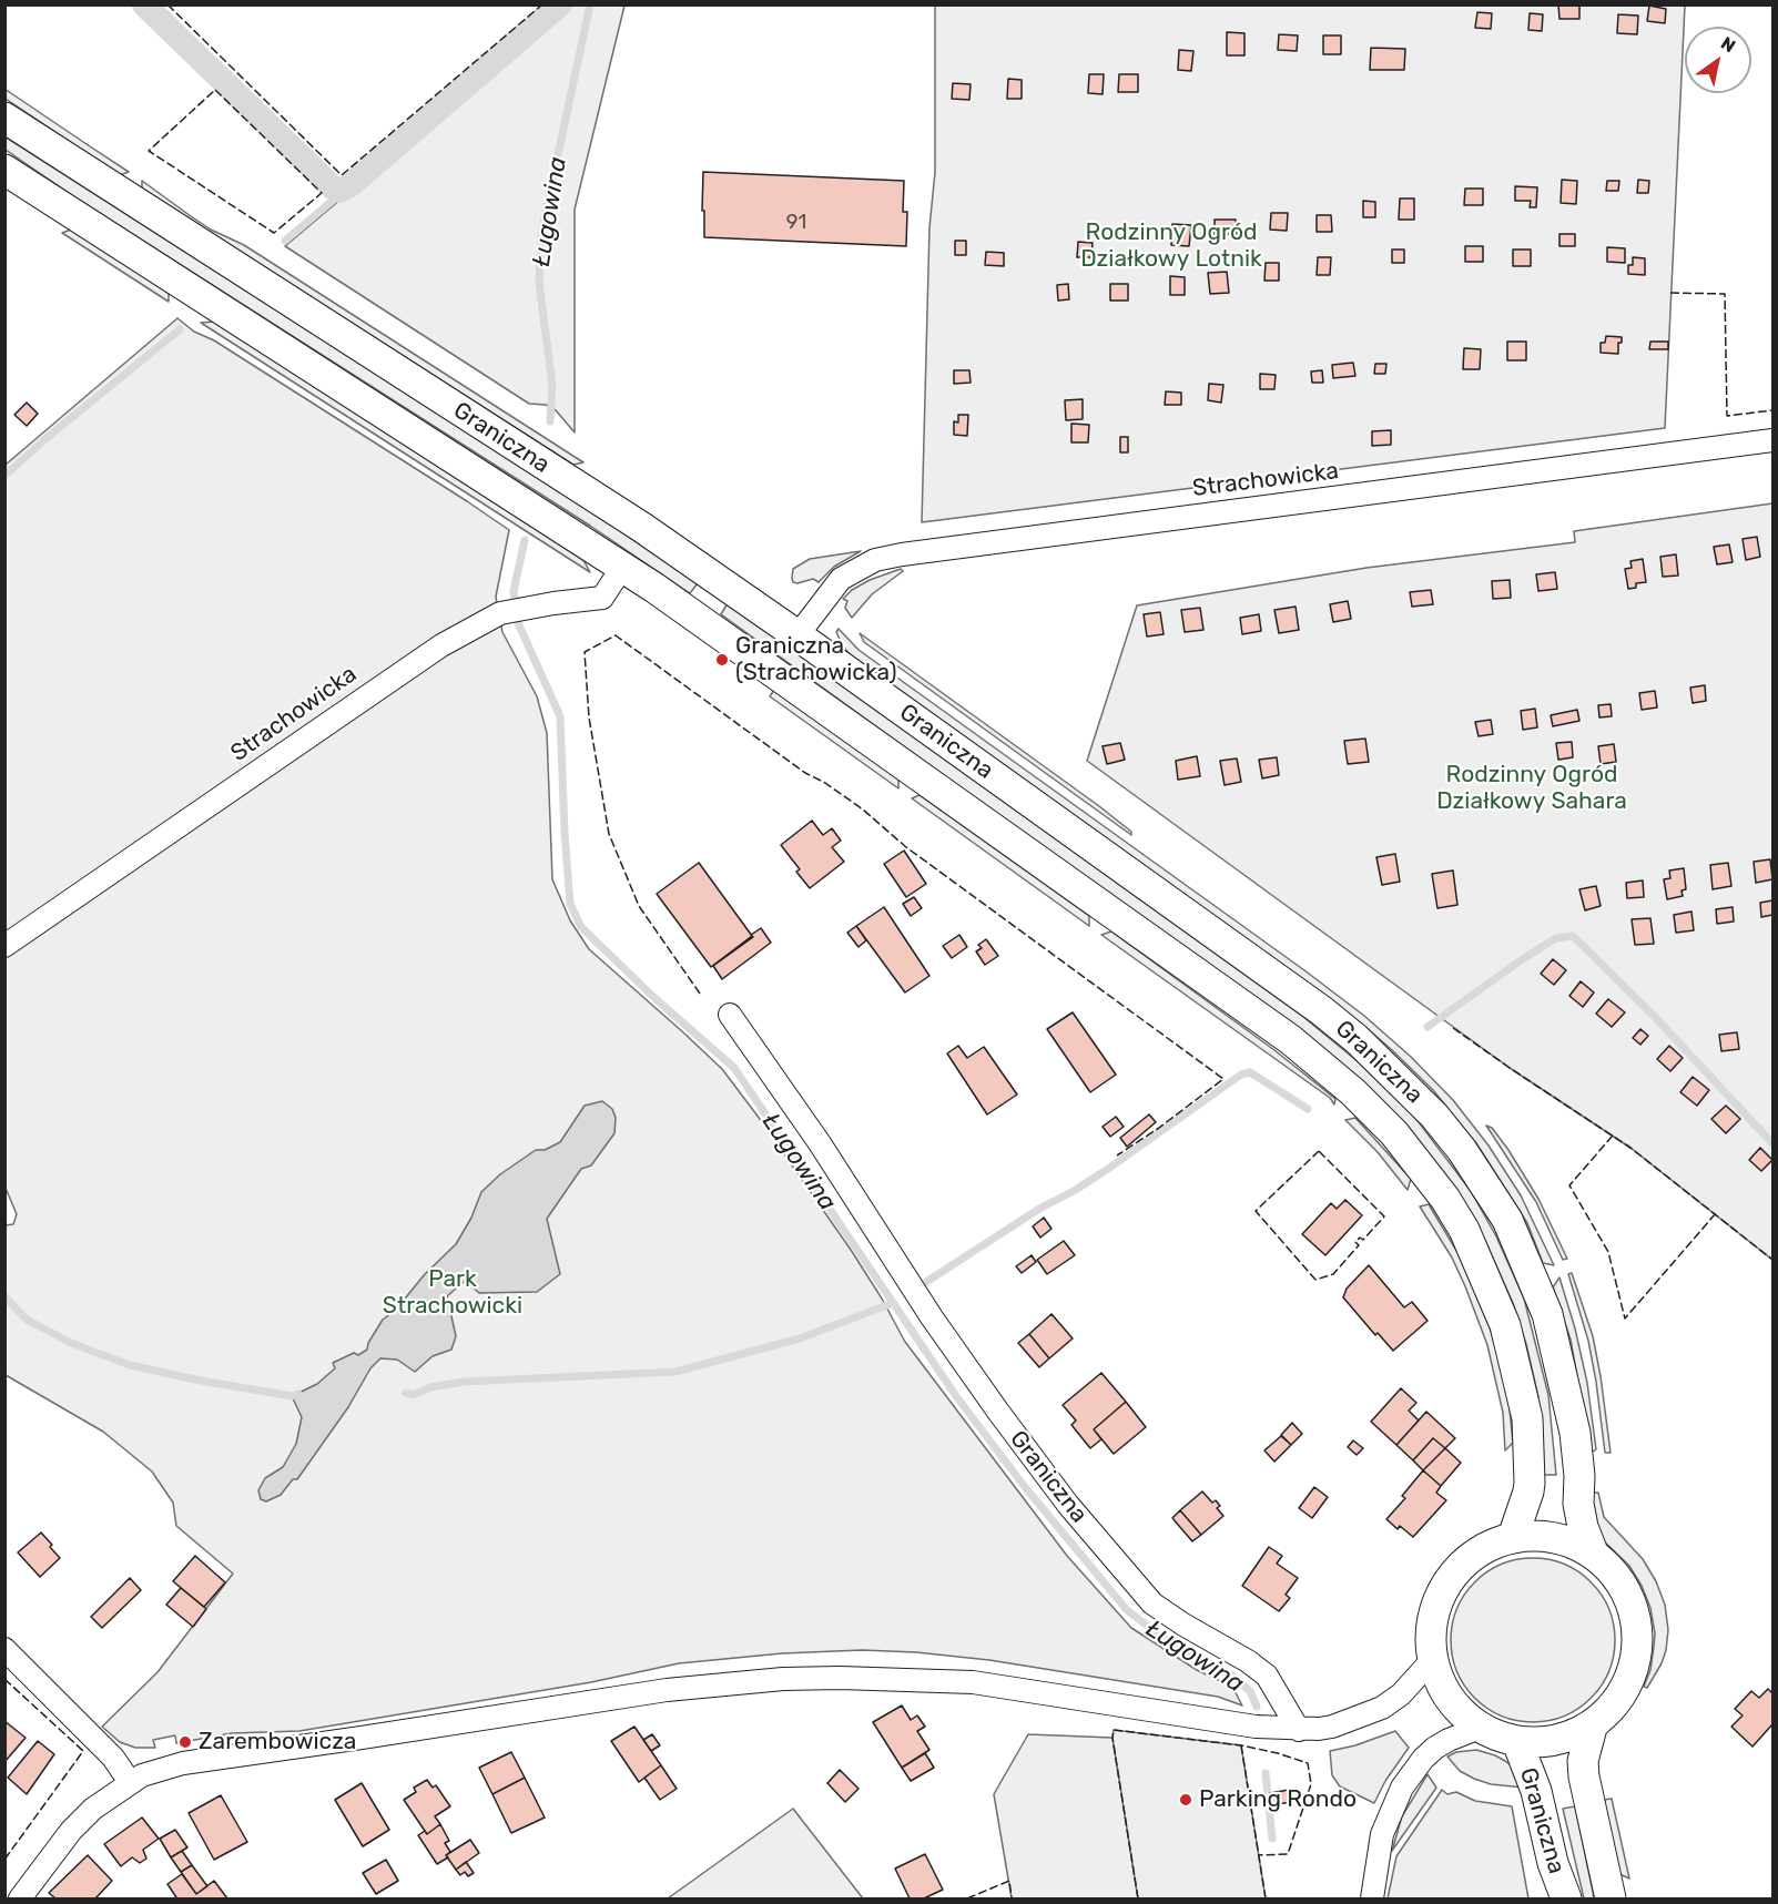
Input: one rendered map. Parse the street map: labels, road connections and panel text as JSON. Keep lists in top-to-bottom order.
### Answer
{
  "streets": {
    "main road": ["Graniczna"],
    "street": ["Strachowicka"]
  },
  "crossings": [
    ["Graniczna", "Strachowicka"]
  ],
  "water": ["Ługowina"],
  "parks": ["Rodzinny Ogród Działkowy Lotnik", "Rodzinny Ogród Działkowy Sahara", "Park Strachowicki"],
  "places": ["Graniczna (Strachowicka)", "Zarembowicza", "Parking Rondo"],
  "house_numbers": ["91"],
  "north": "top right"
}
